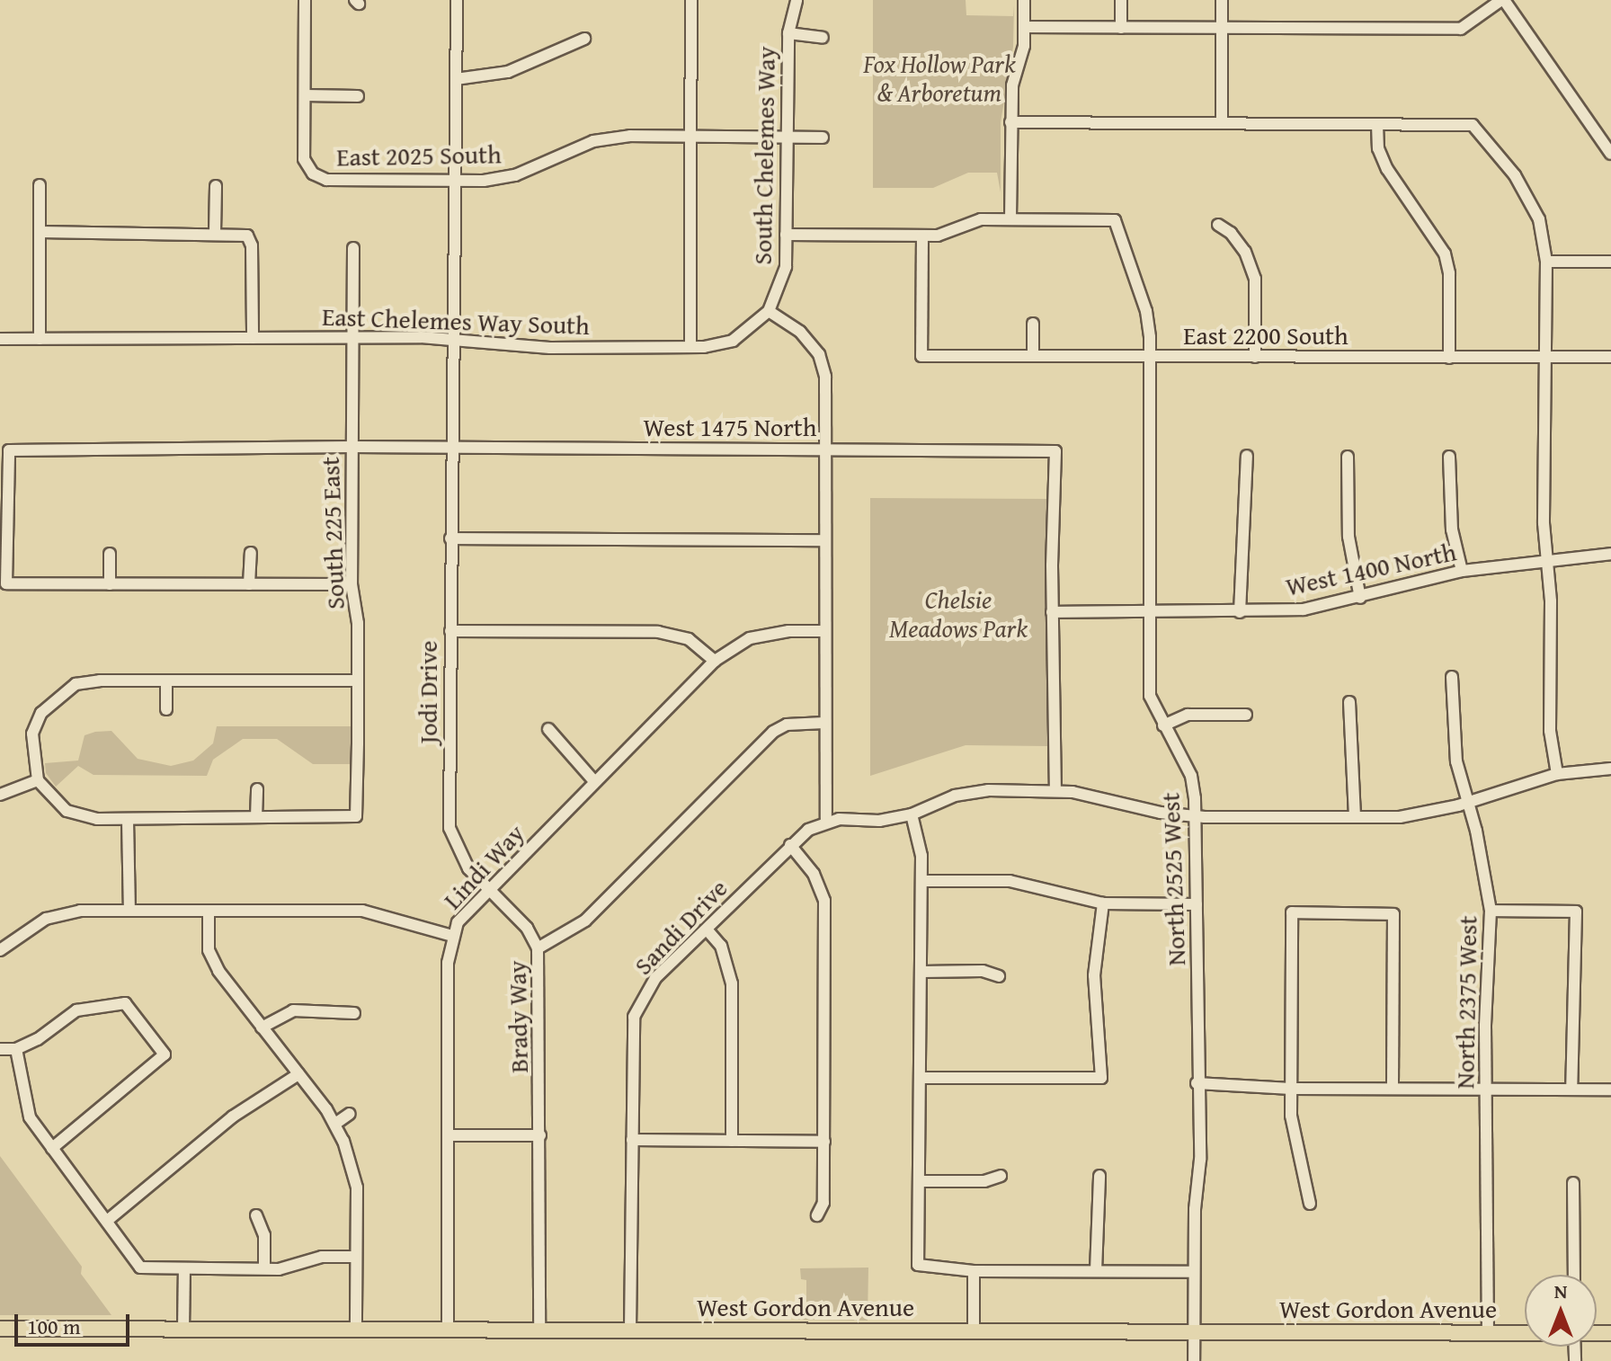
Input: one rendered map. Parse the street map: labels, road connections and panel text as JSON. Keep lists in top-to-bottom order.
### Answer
{
  "streets": {
    "main road": ["West Gordon Avenue"],
    "street": [
      "East 2025 South",
      "South Chelemes Way",
      "East Chelemes Way South",
      "East 2200 South",
      "West 1475 North",
      "South 225 East",
      "West 1400 North",
      "Jodi Drive",
      "Lindi Way",
      "North 2525 West",
      "Sandi Drive",
      "North 2375 West",
      "Brady Way"
    ]
  },
  "crossings": [
    ["East 2025 South", "South Chelemes Way"],
    ["East 2025 South", "Jodi Drive"],
    ["South Chelemes Way", "East Chelemes Way South"],
    ["East Chelemes Way South", "South 225 East"],
    ["East Chelemes Way South", "Jodi Drive"],
    ["East 2200 South", "North 2525 West"],
    ["West 1475 North", "South 225 East"],
    ["West 1475 North", "West 1400 North"],
    ["West 1475 North", "Jodi Drive"],
    ["West 1400 North", "North 2525 West"],
    ["Jodi Drive", "Lindi Way"],
    ["Jodi Drive", "Brady Way"],
    ["Lindi Way", "West Gordon Avenue"],
    ["North 2525 West", "West Gordon Avenue"],
    ["Sandi Drive", "West Gordon Avenue"],
    ["North 2375 West", "West Gordon Avenue"],
    ["Brady Way", "West Gordon Avenue"]
  ],
  "parks": ["Fox Hollow Park & Arboretum", "Chelsie Meadows Park"],
  "scale_bar": "100 m",
  "north": "top"
}
